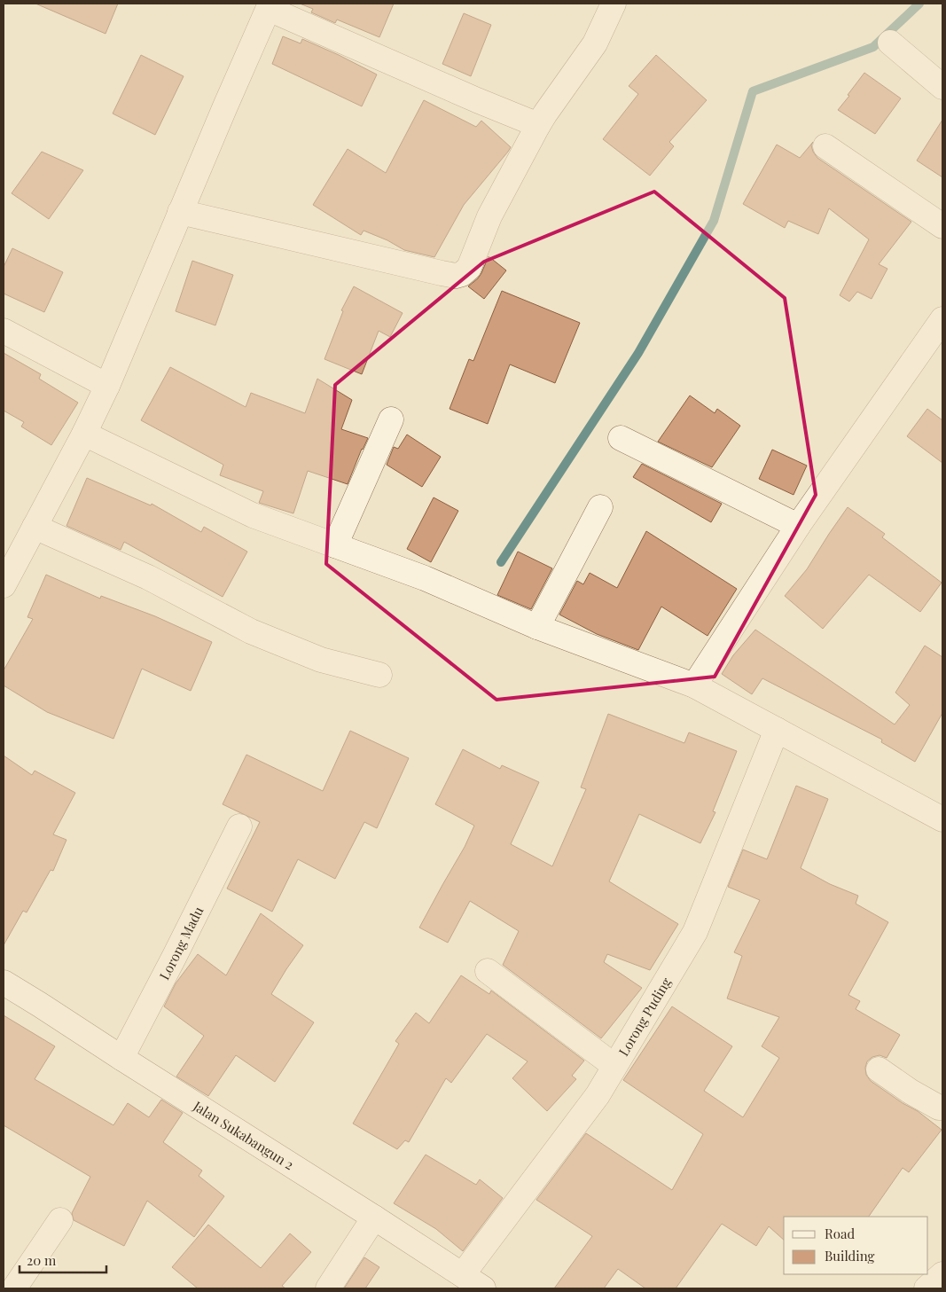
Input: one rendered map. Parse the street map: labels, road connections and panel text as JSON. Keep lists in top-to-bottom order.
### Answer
{
  "streets": {
    "street": ["Lorong Madu", "Lorong Puding", "Jalan Sukabangun 2"]
  },
  "crossings": [
    ["Lorong Madu", "Jalan Sukabangun 2"],
    ["Lorong Puding", "Jalan Sukabangun 2"]
  ],
  "legend": ["Road", "Building"],
  "scale_bar": "20 m"
}
